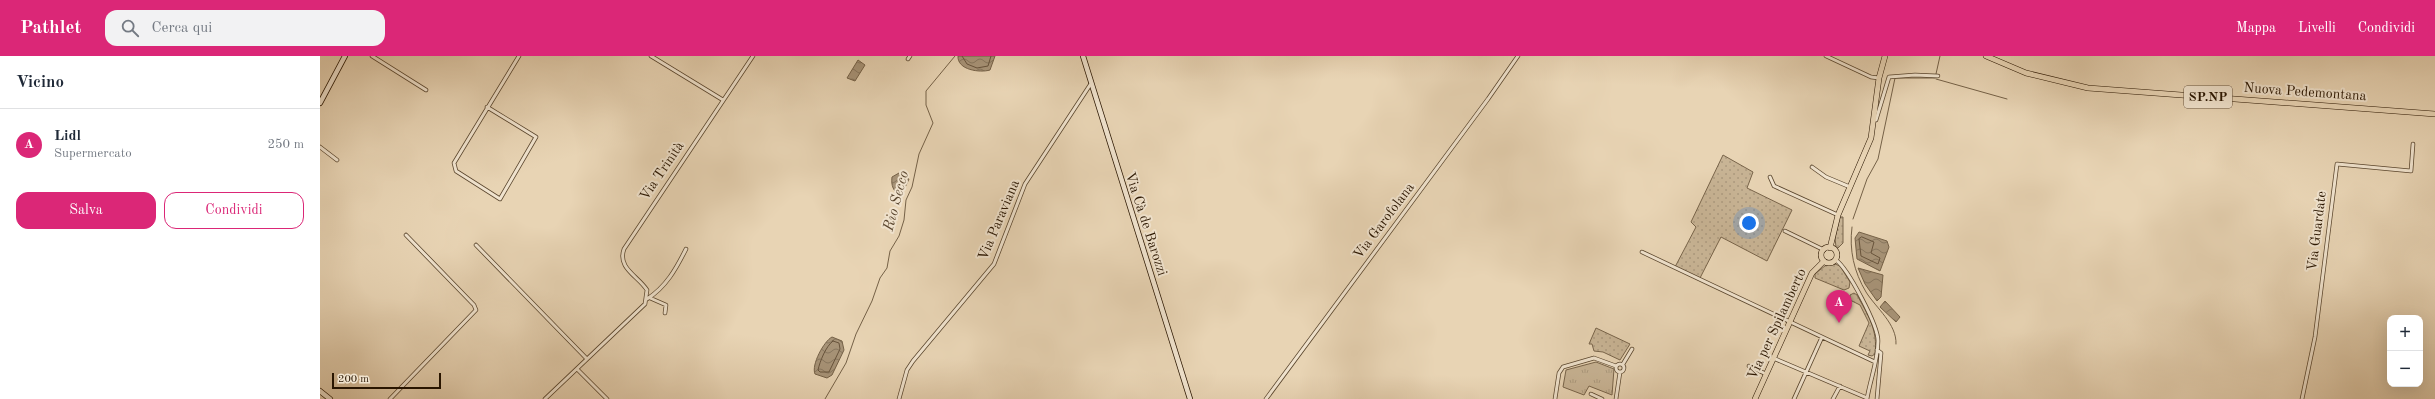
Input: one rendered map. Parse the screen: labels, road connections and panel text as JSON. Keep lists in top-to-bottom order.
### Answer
{
  "streets": {
    "main road": ["Nuova Pedemontana", "SP.NP", "Via per Spilamberto"],
    "street": [
      "Via Trinità",
      "Via Paraviana",
      "Via Garofolana",
      "Via Cà de Barozzi",
      "Via Guardate"
    ]
  },
  "crossings": [
    ["Via Paraviana", "Via Cà de Barozzi"]
  ],
  "water": ["Rio Secco"],
  "scale_bar": "200 m",
  "page": {
    "header": "Pathlet",
    "search": "Cerca qui",
    "nav": ["Mappa", "Livelli", "Condividi"],
    "heading": "Vicino",
    "list": [
      {
        "mark": "A",
        "name": "Lidl",
        "note": "Supermercato",
        "value": "250 m"
      }
    ],
    "buttons": ["Salva", "Condividi"],
    "pins": "A",
    "map_buttons": ["+", "−"],
    "scale": "200 m"
  }
}
